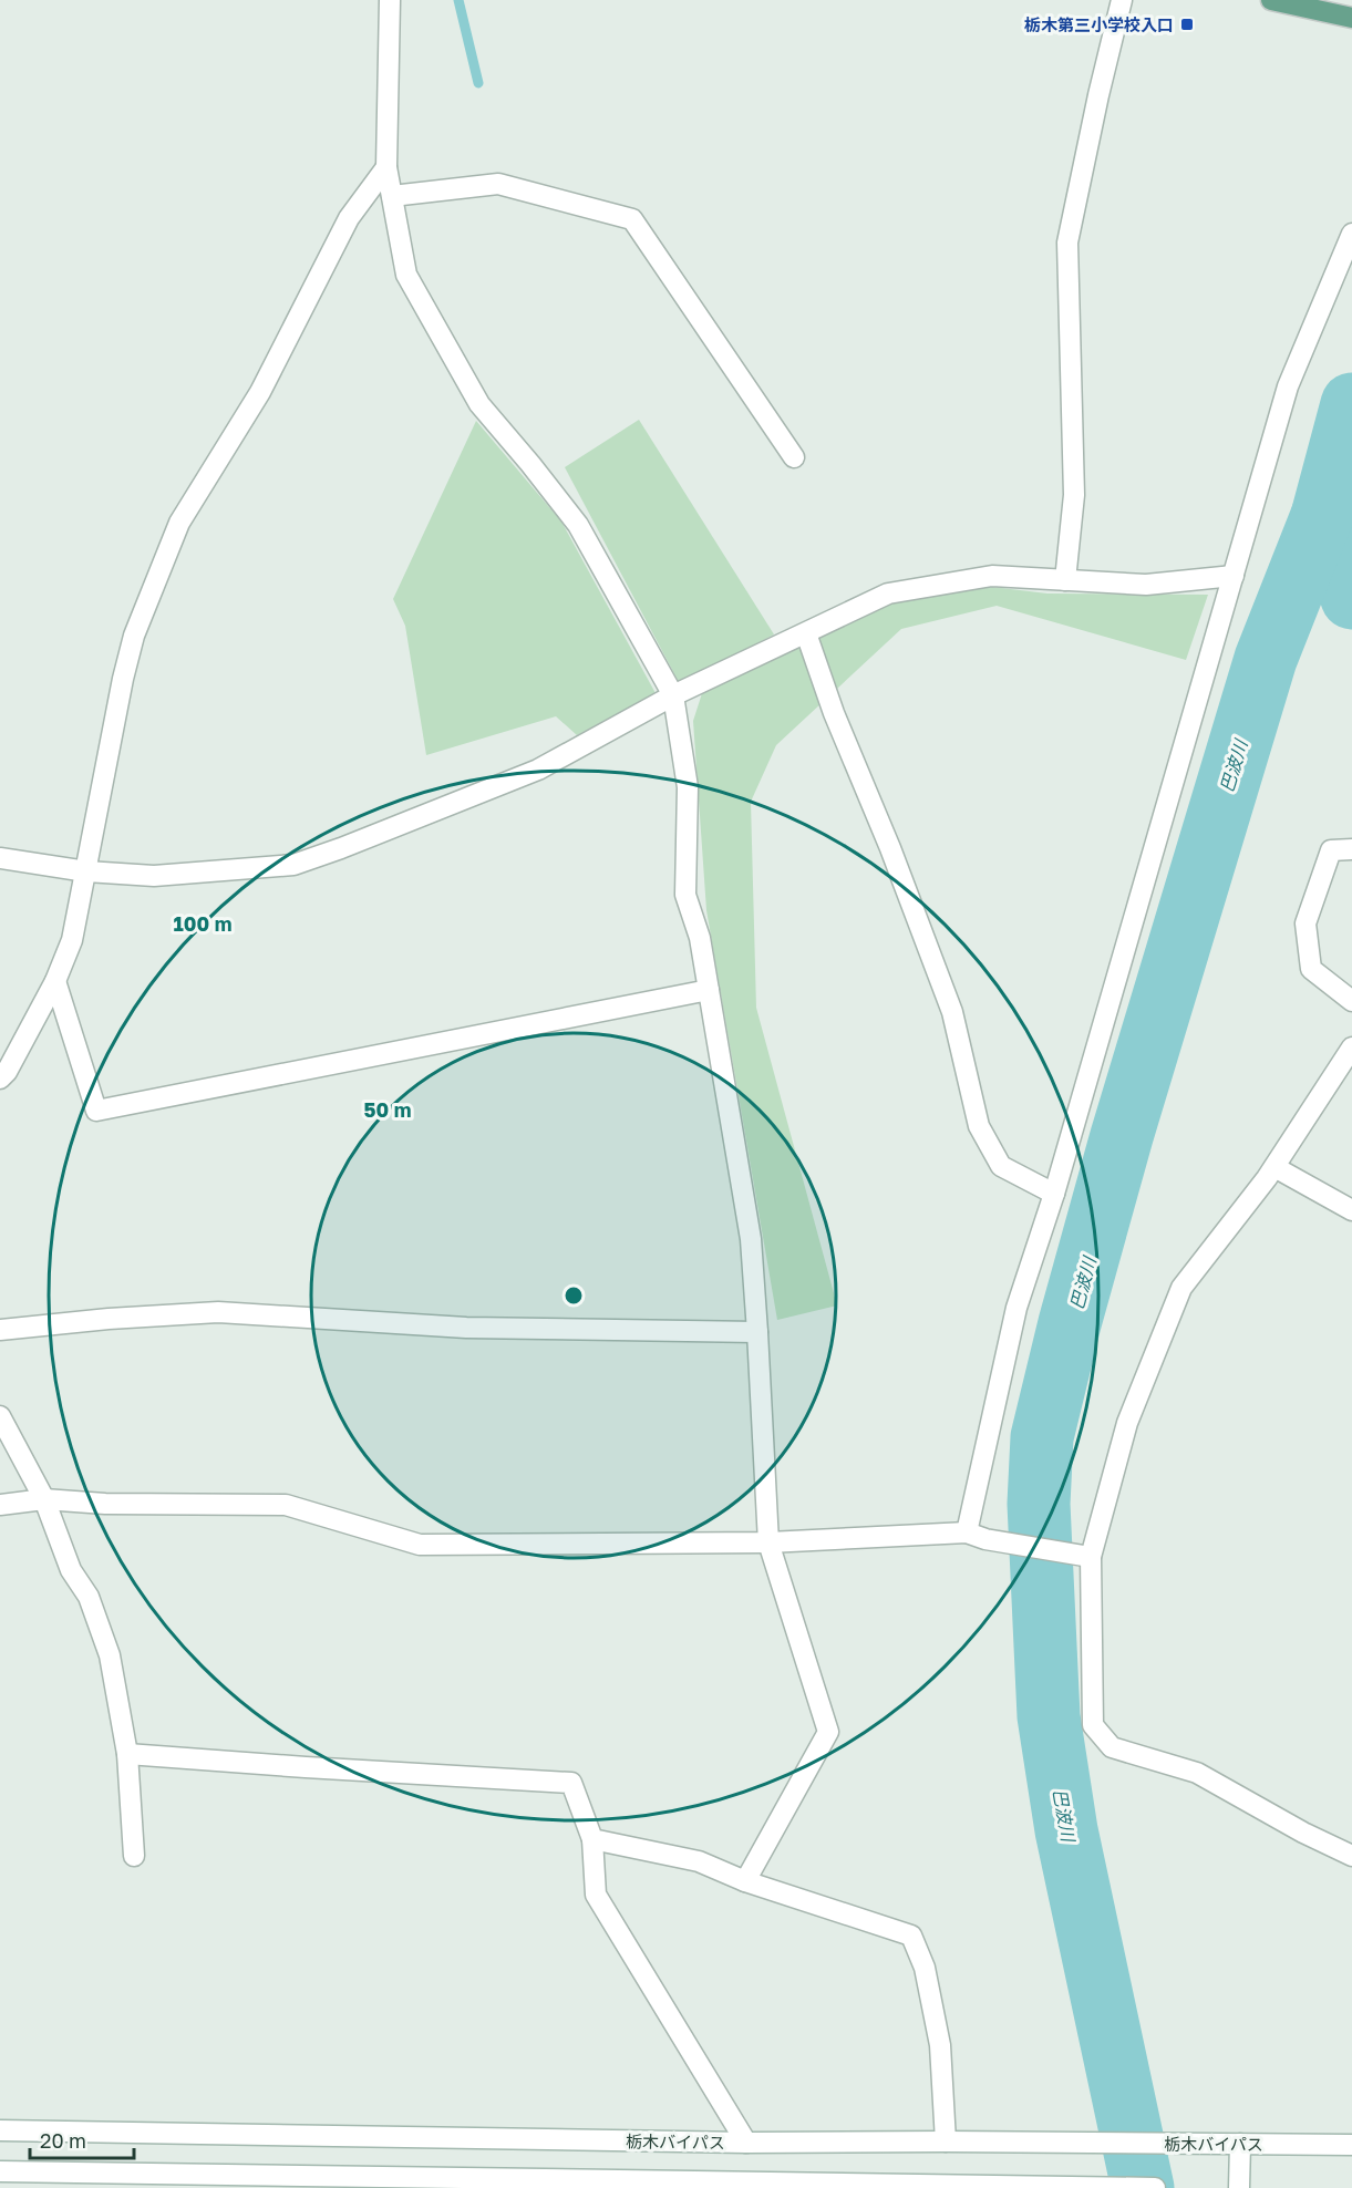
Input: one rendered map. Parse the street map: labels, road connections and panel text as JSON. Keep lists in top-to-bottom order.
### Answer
{
  "streets": {
    "street": ["栃木バイパス"]
  },
  "water": ["巴波川"],
  "places": {
    "transit": ["栃木第三小学校入口"]
  },
  "scale_bar": "20 m",
  "rings": ["100 m", "50 m"]
}
